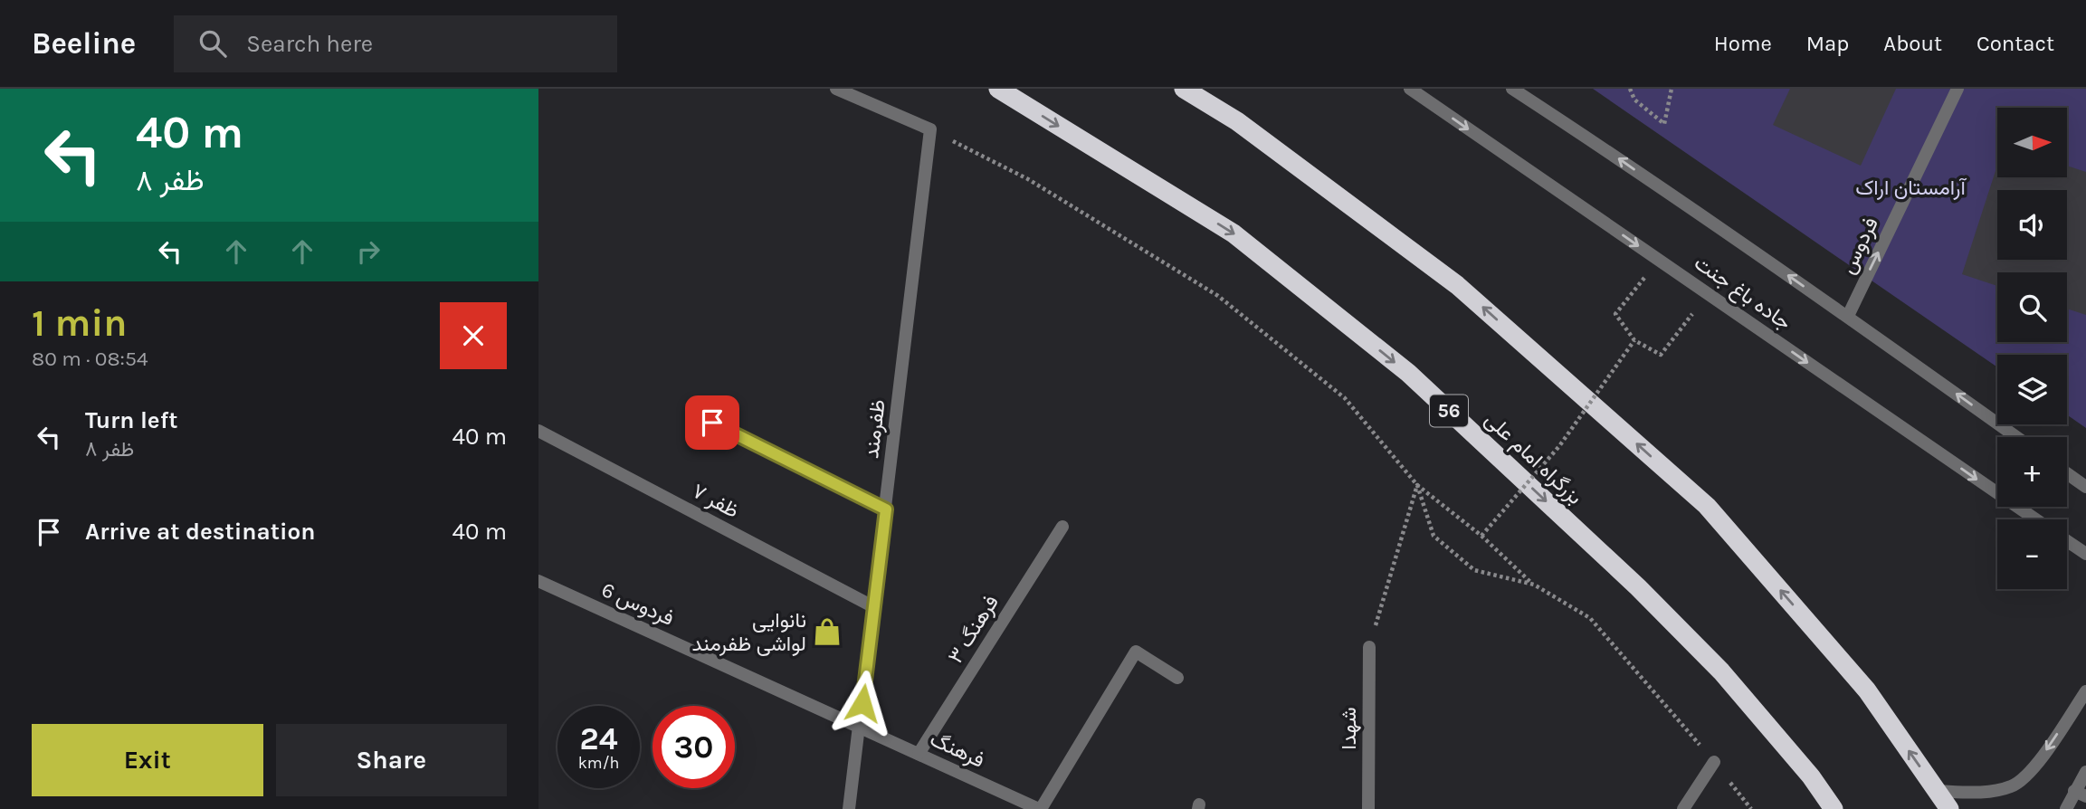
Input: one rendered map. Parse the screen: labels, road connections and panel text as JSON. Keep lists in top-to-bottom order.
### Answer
{
  "streets": {
    "highway": ["56", "بزرگراه امام علی"],
    "street": [
      "فردوس",
      "جاده باغ جنت",
      "ظفرمند",
      "ظفر ۷",
      "فردوس 6",
      "فرهنگ ۳",
      "شهدا",
      "فرهنگ"
    ]
  },
  "crossings": [
    ["فردوس", "جاده باغ جنت"],
    ["ظفرمند", "ظفر ۷"],
    ["ظفرمند", "فردوس 6"],
    ["ظفرمند", "فرهنگ"],
    ["فردوس 6", "فرهنگ"],
    ["فرهنگ ۳", "فرهنگ"]
  ],
  "one_way": ["فردوس"],
  "parks": ["آرامستان اراک"],
  "places": {
    "shop": ["نانوایی لواشی ظفرمند"]
  },
  "north": "right",
  "page": {
    "header": "Beeline",
    "search": "Search here",
    "nav": [
      "Home",
      "Map",
      "About",
      "Contact"
    ],
    "turn": ["40 m", "ظفر ۸"],
    "map_buttons": ["+", "−"],
    "heading": ["1 min", "80 m · 08:54"],
    "list": [
      {
        "name": "Turn left",
        "note": "ظفر ۸",
        "value": "40 m"
      },
      {
        "name": "Arrive at destination",
        "value": "40 m"
      }
    ],
    "speed": "24 km/h",
    "limit": "30",
    "buttons": ["Exit", "Share"]
  }
}
